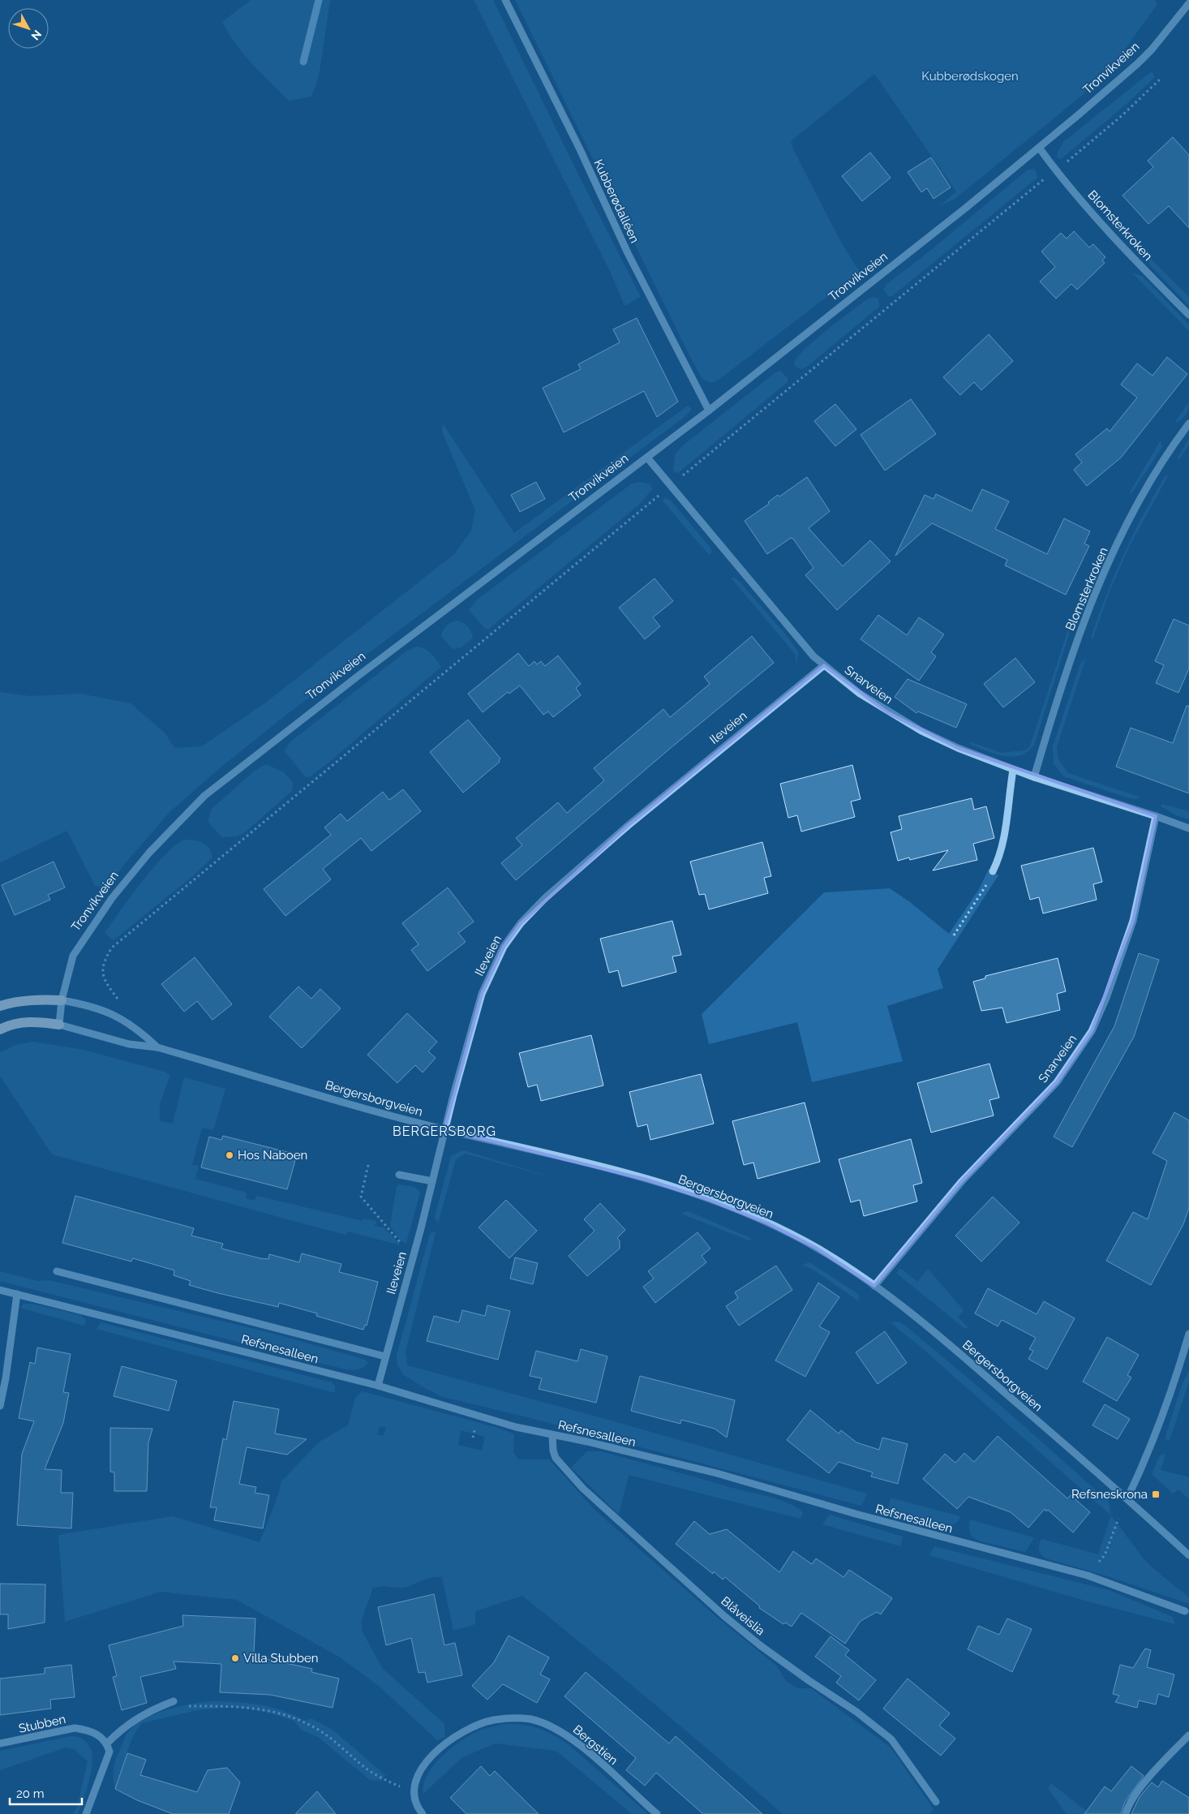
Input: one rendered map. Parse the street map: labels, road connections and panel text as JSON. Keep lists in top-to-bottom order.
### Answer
{
  "streets": {
    "street": [
      "Tronvikveien",
      "Kubberødalléen",
      "Blomsterkroken",
      "Snarveien",
      "Ileveien",
      "Bergersborgveien",
      "Refsnesalleen",
      "Blåveislia",
      "Stubben",
      "Bergstien"
    ]
  },
  "crossings": [
    ["Tronvikveien", "Kubberødalléen"],
    ["Tronvikveien", "Blomsterkroken"],
    ["Tronvikveien", "Snarveien"],
    ["Tronvikveien", "Bergersborgveien"],
    ["Blomsterkroken", "Snarveien"],
    ["Snarveien", "Ileveien"],
    ["Snarveien", "Bergersborgveien"],
    ["Ileveien", "Bergersborgveien"],
    ["Ileveien", "Refsnesalleen"],
    ["Refsnesalleen", "Blåveislia"]
  ],
  "districts": ["BERGERSBORG"],
  "parks": ["Kubberødskogen"],
  "places": {
    "other": ["Hos Naboen", "Villa Stubben"],
    "transit": ["Refsneskrona"]
  },
  "scale_bar": "20 m",
  "north": "bottom right"
}
